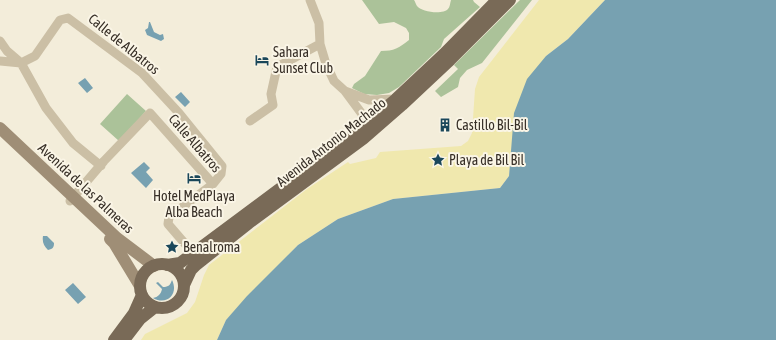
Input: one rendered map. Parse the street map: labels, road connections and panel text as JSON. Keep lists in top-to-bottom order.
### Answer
{
  "streets": {
    "main road": ["Avenida Antonio Machado"],
    "street": ["Calle de Albatros", "Calle Albatros", "Avenida de las Palmeras"]
  },
  "crossings": [
    ["Calle de Albatros", "Calle Albatros"],
    ["Avenida Antonio Machado", "Calle Albatros"],
    ["Avenida Antonio Machado", "Avenida de las Palmeras"],
    ["Calle Albatros", "Avenida de las Palmeras"]
  ],
  "places": {
    "hotel": ["Sahara Sunset Club", "Hotel MedPlaya Alba Beach"],
    "building": ["Castillo Bil-Bil"],
    "place": ["Playa de Bil Bil", "Benalroma"]
  }
}
